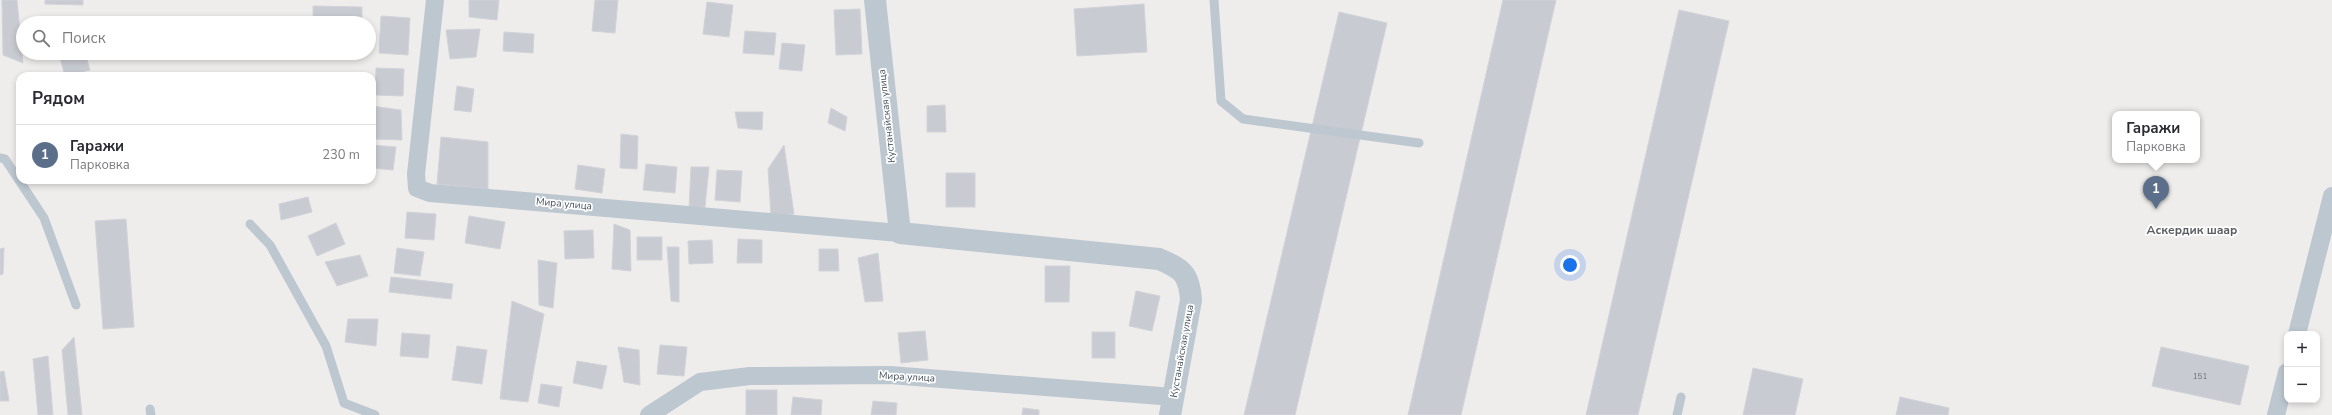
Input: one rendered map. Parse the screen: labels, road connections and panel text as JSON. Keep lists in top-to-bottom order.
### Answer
{
  "streets": {
    "street": ["Кустанайская улица", "Мира улица"]
  },
  "crossings": [
    ["Кустанайская улица", "Мира улица"]
  ],
  "districts": ["Аскердик шаар"],
  "house_numbers": ["151"],
  "page": {
    "search": "Поиск",
    "heading": "Рядом",
    "popup": ["Гаражи", "Парковка"],
    "list": [
      {
        "mark": "1",
        "name": "Гаражи",
        "note": "Парковка",
        "value": "230 m"
      }
    ],
    "pins": "1",
    "map_buttons": ["+", "−"]
  }
}
